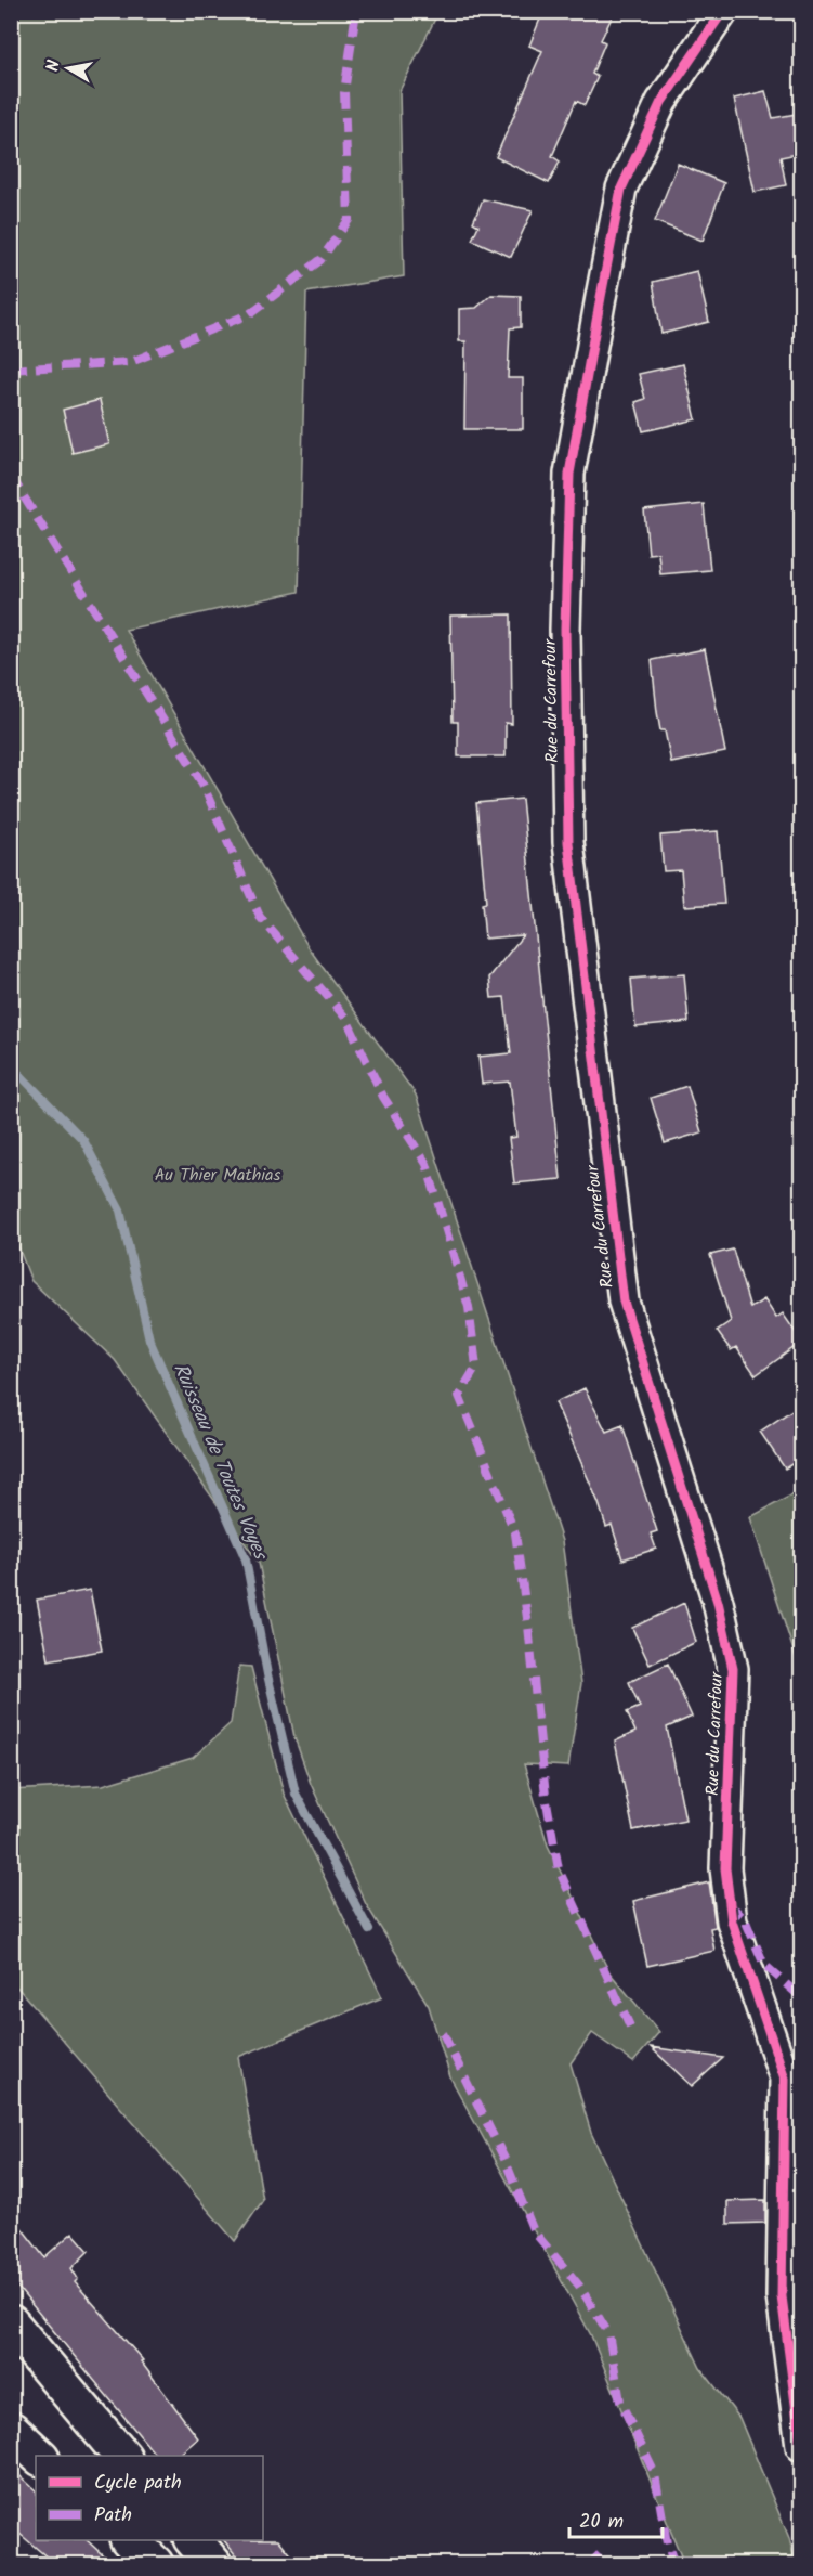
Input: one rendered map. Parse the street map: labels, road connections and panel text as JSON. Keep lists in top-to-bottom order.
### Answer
{
  "streets": {
    "street": ["Rue du Carrefour"]
  },
  "water": ["Ruisseau de Toutes Voyes"],
  "parks": ["Au Thier Mathias"],
  "legend": ["Cycle path", "Path"],
  "scale_bar": "20 m",
  "north": "left"
}
